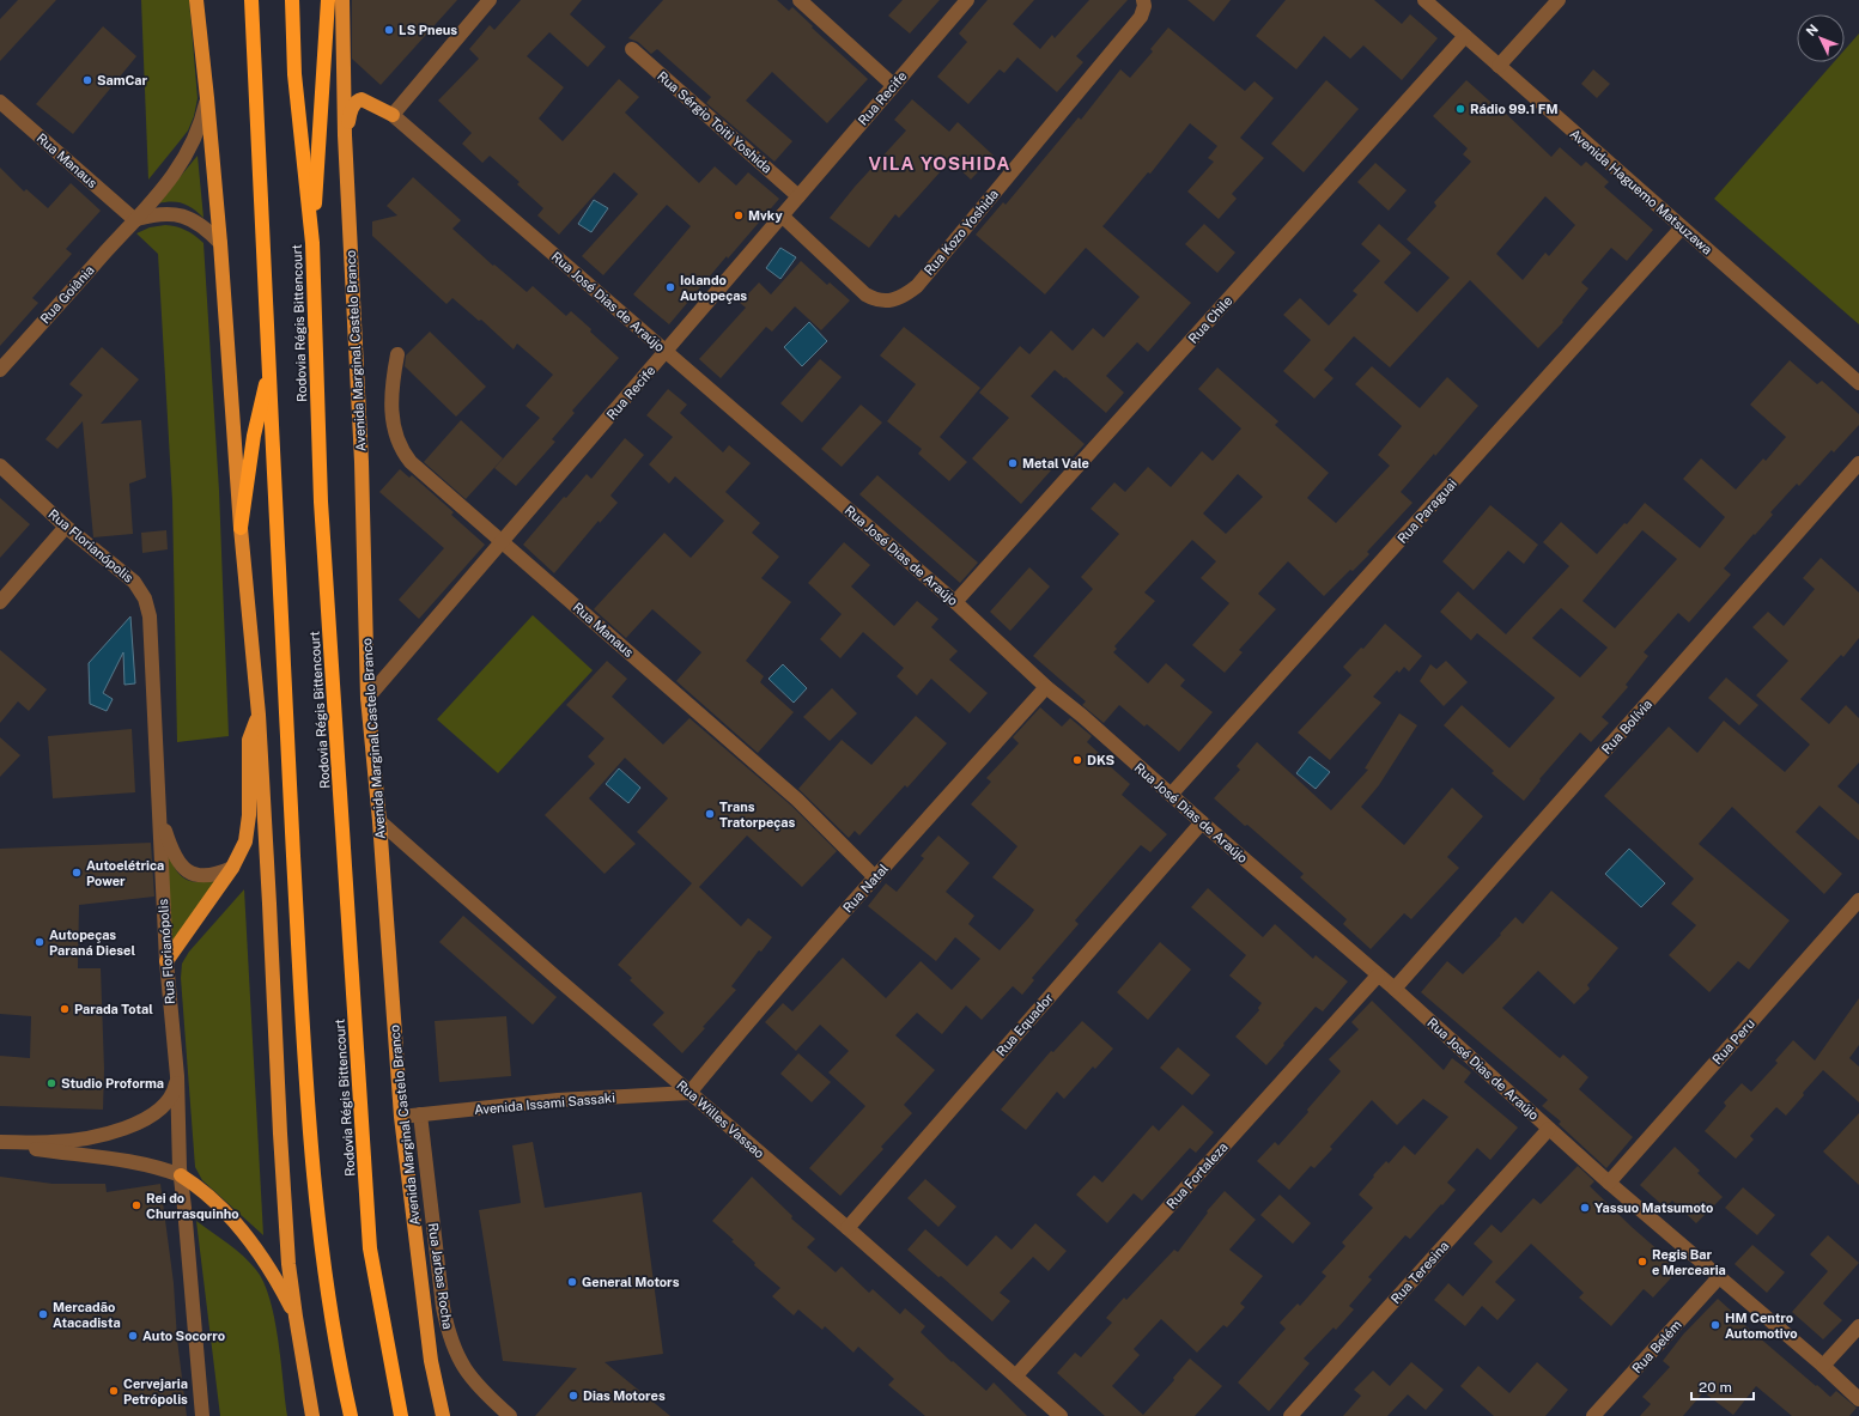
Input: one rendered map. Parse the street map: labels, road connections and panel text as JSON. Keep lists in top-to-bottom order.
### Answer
{
  "streets": {
    "highway": ["Rodovia Régis Bittencourt"],
    "main road": ["Avenida Marginal Castelo Branco"],
    "street": [
      "Rua Recife",
      "Rua Sérgio Toiti Yoshida",
      "Rua Manaus",
      "Avenida Haguemo Matsuzawa",
      "Rua Kozo Yoshida",
      "Rua Goiânia",
      "Rua José Dias de Araújo",
      "Rua Chile",
      "Rua Paraguai",
      "Rua Florianópolis",
      "Rua Bolívia",
      "Rua Natal",
      "Rua Equador",
      "Rua Peru",
      "Avenida Issami Sassaki",
      "Rua Willes Vassao",
      "Rua Fortaleza",
      "Rua Teresina",
      "Rua Jarbas Rocha",
      "Rua Belém"
    ]
  },
  "crossings": [
    ["Rua Recife", "Rua Sérgio Toiti Yoshida"],
    ["Rua Recife", "Rua Manaus"],
    ["Rua Recife", "Rua Kozo Yoshida"],
    ["Rua Recife", "Rua José Dias de Araújo"],
    ["Rua Recife", "Avenida Marginal Castelo Branco"],
    ["Rua Manaus", "Rua Goiânia"],
    ["Rua Manaus", "Rua Natal"],
    ["Avenida Haguemo Matsuzawa", "Rua Chile"],
    ["Avenida Haguemo Matsuzawa", "Rua Paraguai"],
    ["Rua José Dias de Araújo", "Rua Chile"],
    ["Rua José Dias de Araújo", "Rua Paraguai"],
    ["Rua José Dias de Araújo", "Rua Bolívia"],
    ["Rua José Dias de Araújo", "Rua Natal"],
    ["Rua José Dias de Araújo", "Rua Equador"],
    ["Rua José Dias de Araújo", "Rua Peru"],
    ["Rua José Dias de Araújo", "Rua Fortaleza"],
    ["Rua José Dias de Araújo", "Rua Teresina"],
    ["Rua José Dias de Araújo", "Rua Belém"],
    ["Avenida Marginal Castelo Branco", "Avenida Issami Sassaki"],
    ["Avenida Marginal Castelo Branco", "Rua Willes Vassao"],
    ["Rua Natal", "Avenida Issami Sassaki"],
    ["Rua Natal", "Rua Willes Vassao"],
    ["Rua Equador", "Rua Willes Vassao"],
    ["Avenida Issami Sassaki", "Rua Willes Vassao"],
    ["Avenida Issami Sassaki", "Rua Jarbas Rocha"],
    ["Rua Willes Vassao", "Rua Fortaleza"]
  ],
  "districts": ["VILA YOSHIDA"],
  "places": [
    "LS Pneus",
    "SamCar",
    "Rádio 99.1 FM",
    "Mvky",
    "Iolando Autopeças",
    "Metal Vale",
    "DKS",
    "Trans Tratorpeças",
    "Autoelétrica Power",
    "Autopeças Paraná Diesel",
    "Parada Total",
    "Studio Proforma",
    "Rei do Churrasquinho",
    "Yassuo Matsumoto",
    "Regis Bar e Mercearia",
    "General Motors",
    "Mercadão Atacadista",
    "HM Centro Automotivo",
    "Auto Socorro",
    "Cervejaria Petrópolis",
    "Dias Motores"
  ],
  "scale_bar": "20 m",
  "north": "top left"
}
